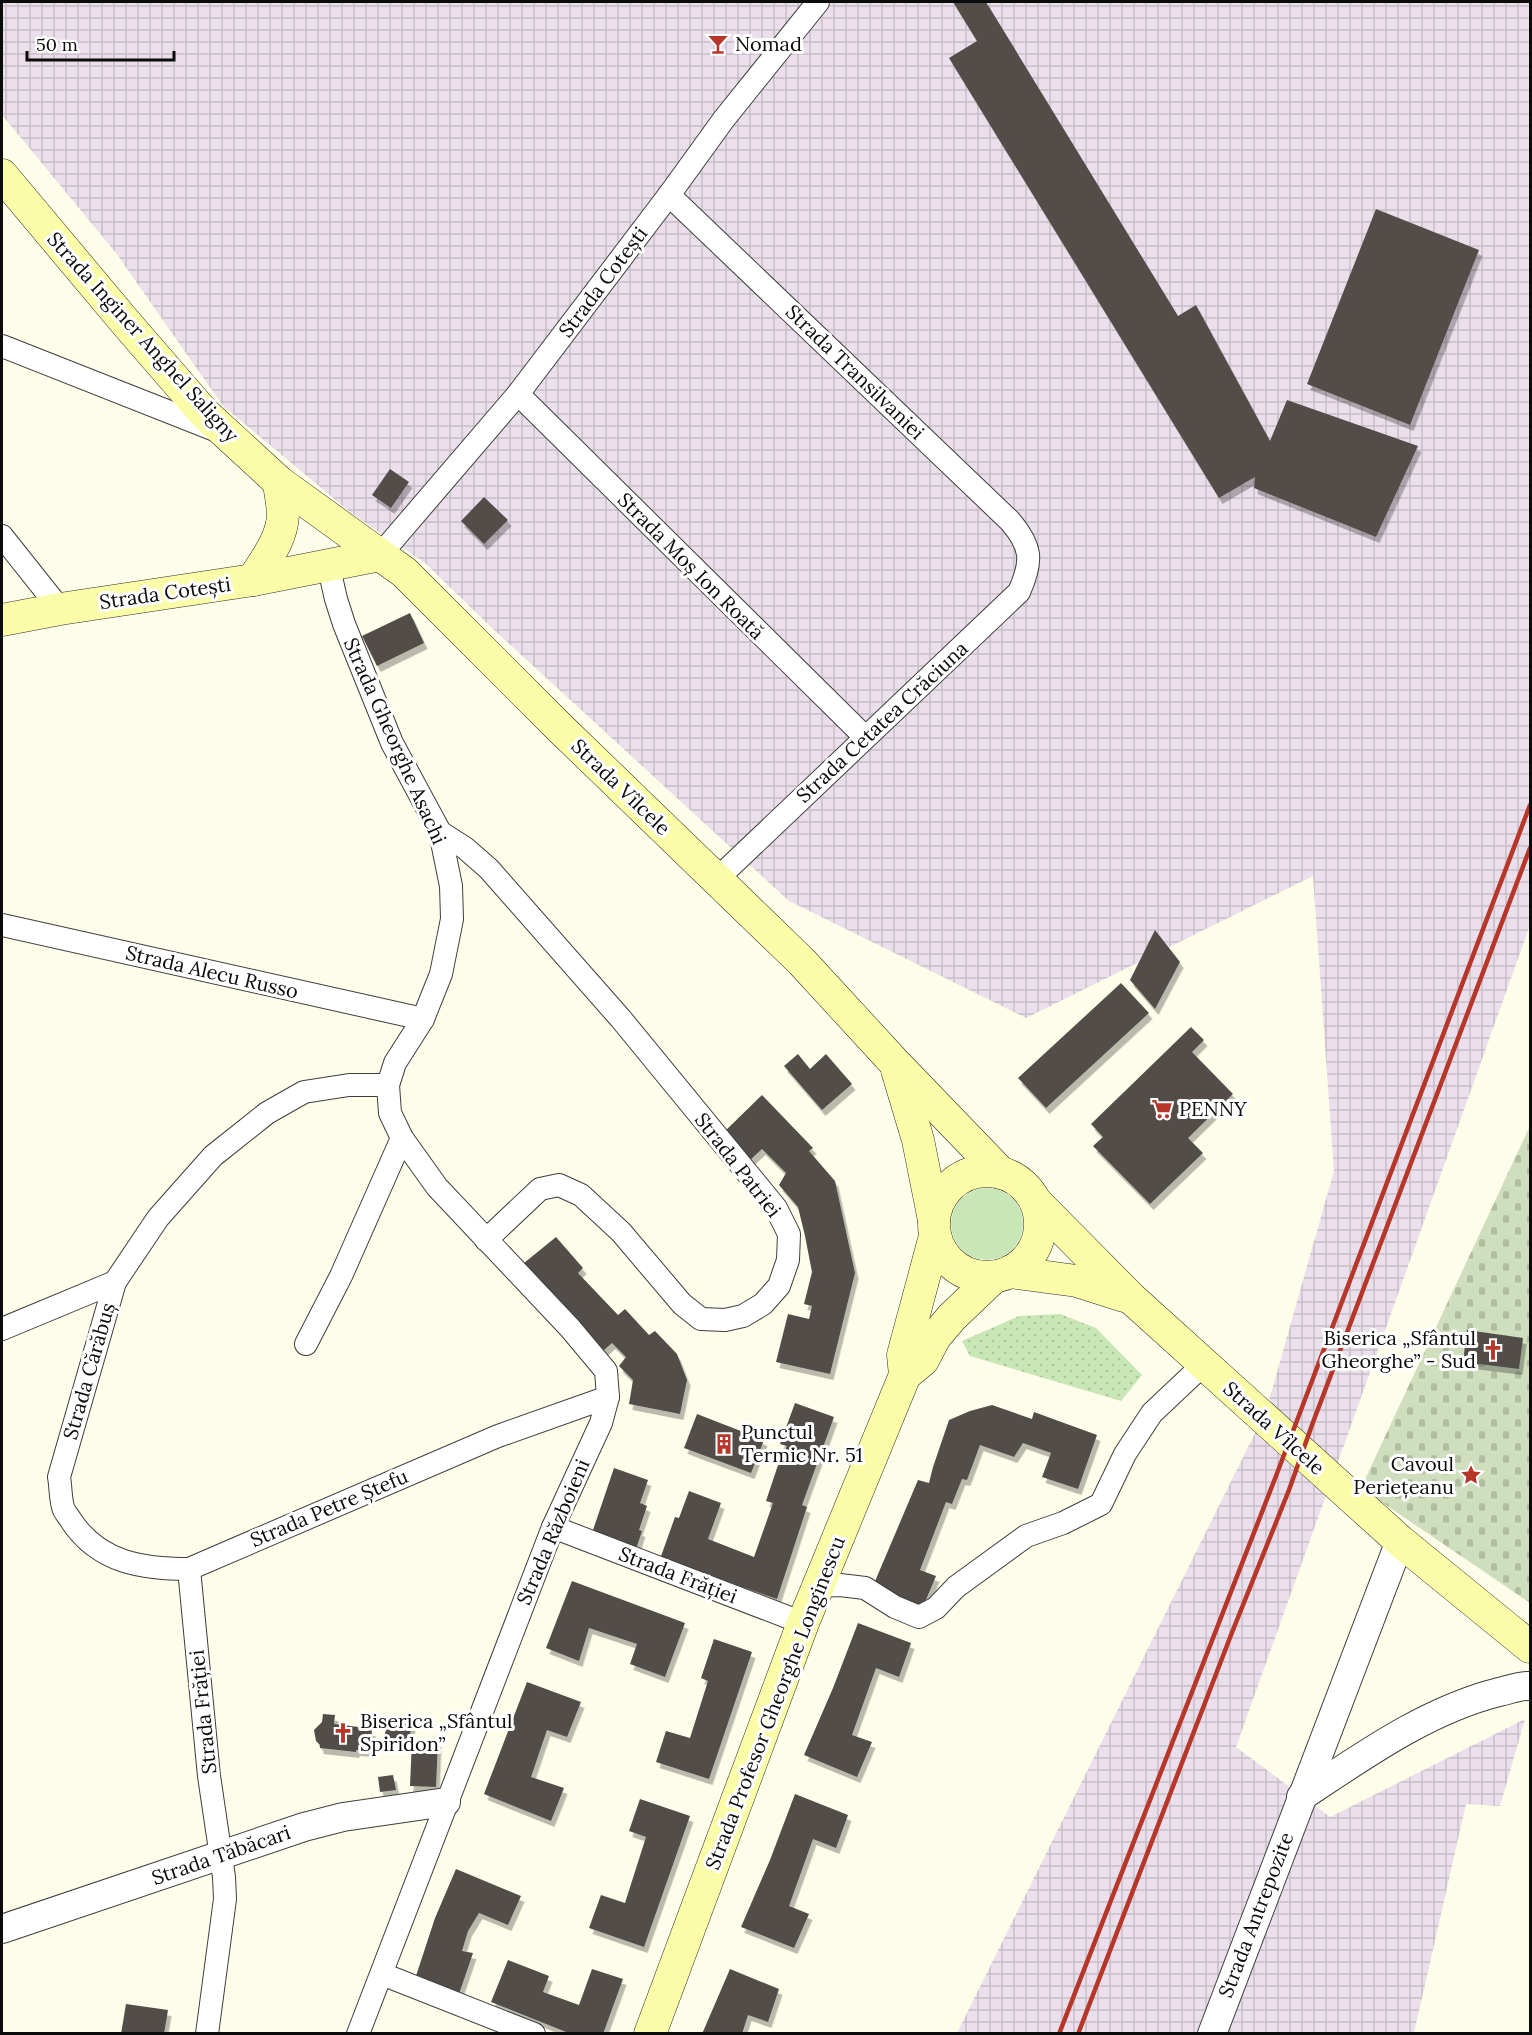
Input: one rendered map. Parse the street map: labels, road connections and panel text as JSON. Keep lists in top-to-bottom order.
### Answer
{
  "streets": {
    "main road": [
      "Strada Cotești",
      "Strada Inginer Anghel Saligny",
      "Strada Vîlcele",
      "Strada Profesor Gheorghe Longinescu"
    ],
    "street": [
      "Strada Transilvaniei",
      "Strada Moș Ion Roată",
      "Strada Cetatea Crăciuna",
      "Strada Gheorghe Asachi",
      "Strada Alecu Russo",
      "Strada Patriei",
      "Strada Cărăbuș",
      "Strada Petre Ștefu",
      "Strada Războieni",
      "Strada Frăției",
      "Strada Tăbăcari",
      "Strada Antrepozite"
    ]
  },
  "crossings": [
    ["Strada Cotești", "Strada Inginer Anghel Saligny"],
    ["Strada Cotești", "Strada Transilvaniei"],
    ["Strada Cotești", "Strada Moș Ion Roată"],
    ["Strada Cotești", "Strada Gheorghe Asachi"],
    ["Strada Cotești", "Strada Vîlcele"],
    ["Strada Inginer Anghel Saligny", "Strada Vîlcele"],
    ["Strada Transilvaniei", "Strada Cetatea Crăciuna"],
    ["Strada Moș Ion Roată", "Strada Cetatea Crăciuna"],
    ["Strada Cetatea Crăciuna", "Strada Vîlcele"],
    ["Strada Gheorghe Asachi", "Strada Alecu Russo"],
    ["Strada Gheorghe Asachi", "Strada Patriei"],
    ["Strada Gheorghe Asachi", "Strada Războieni"],
    ["Strada Vîlcele", "Strada Profesor Gheorghe Longinescu"],
    ["Strada Vîlcele", "Strada Antrepozite"],
    ["Strada Patriei", "Strada Războieni"],
    ["Strada Cărăbuș", "Strada Petre Ștefu"],
    ["Strada Petre Ștefu", "Strada Războieni"],
    ["Strada Petre Ștefu", "Strada Frăției"],
    ["Strada Războieni", "Strada Frăției"],
    ["Strada Războieni", "Strada Tăbăcari"],
    ["Strada Frăției", "Strada Profesor Gheorghe Longinescu"],
    ["Strada Frăției", "Strada Tăbăcari"]
  ],
  "places": {
    "bar": ["Nomad"],
    "supermarket": ["PENNY"],
    "church": ["Biserica „Sfântul Gheorghe” - Sud", "Biserica „Sfântul Spiridon”"],
    "building": ["Punctul Termic Nr. 51"],
    "place": ["Cavoul Periețeanu"]
  },
  "scale_bar": "50 m"
}
